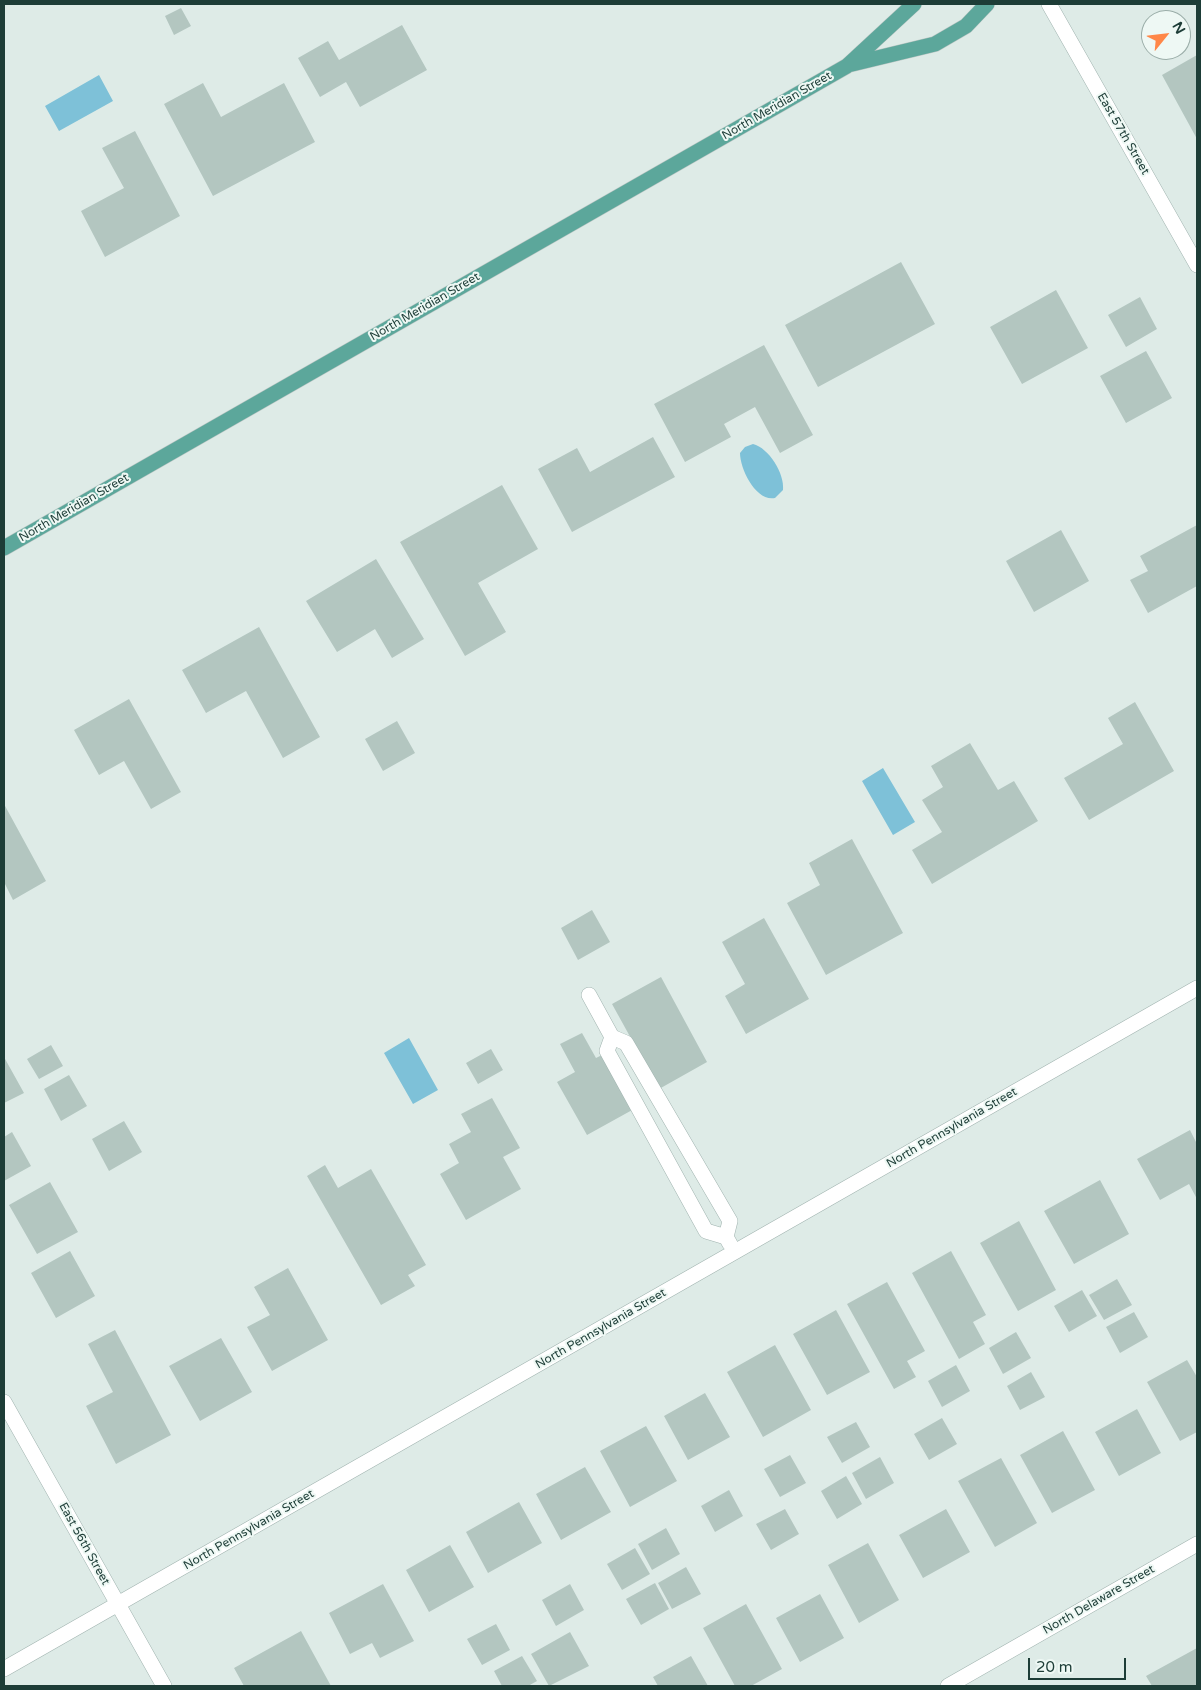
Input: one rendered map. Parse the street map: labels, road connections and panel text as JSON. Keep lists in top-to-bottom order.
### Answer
{
  "streets": {
    "main road": ["North Meridian Street"],
    "street": [
      "East 57th Street",
      "North Pennsylvania Street",
      "East 56th Street",
      "North Delaware Street"
    ]
  },
  "crossings": [
    ["North Pennsylvania Street", "East 56th Street"]
  ],
  "scale_bar": "20 m",
  "north": "top right"
}
